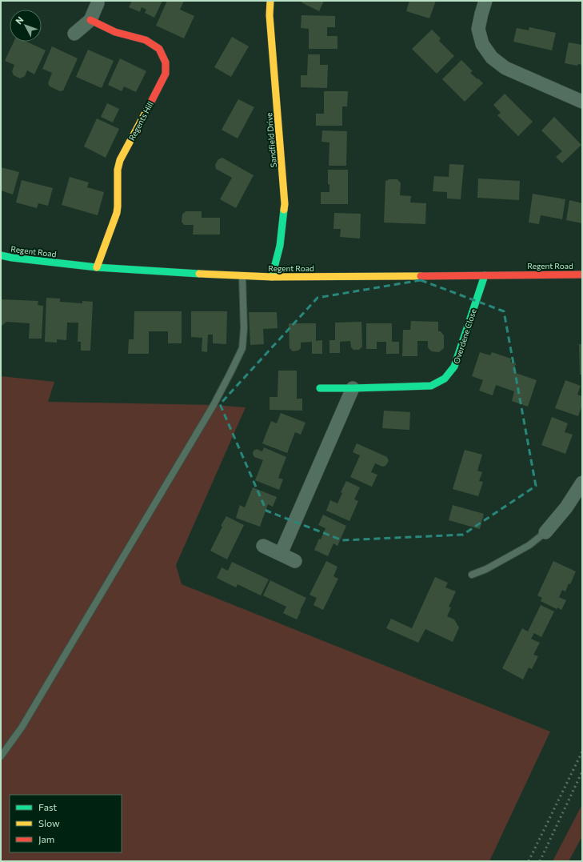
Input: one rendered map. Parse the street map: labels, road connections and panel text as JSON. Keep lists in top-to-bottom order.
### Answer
{
  "streets": {
    "street": [
      "Regents Hill",
      "Sandfield Drive",
      "Regent Road",
      "Overdene Close"
    ]
  },
  "crossings": [
    ["Regents Hill", "Regent Road"],
    ["Sandfield Drive", "Regent Road"],
    ["Regent Road", "Overdene Close"]
  ],
  "legend": ["Fast", "Slow", "Jam"],
  "north": "top left"
}
